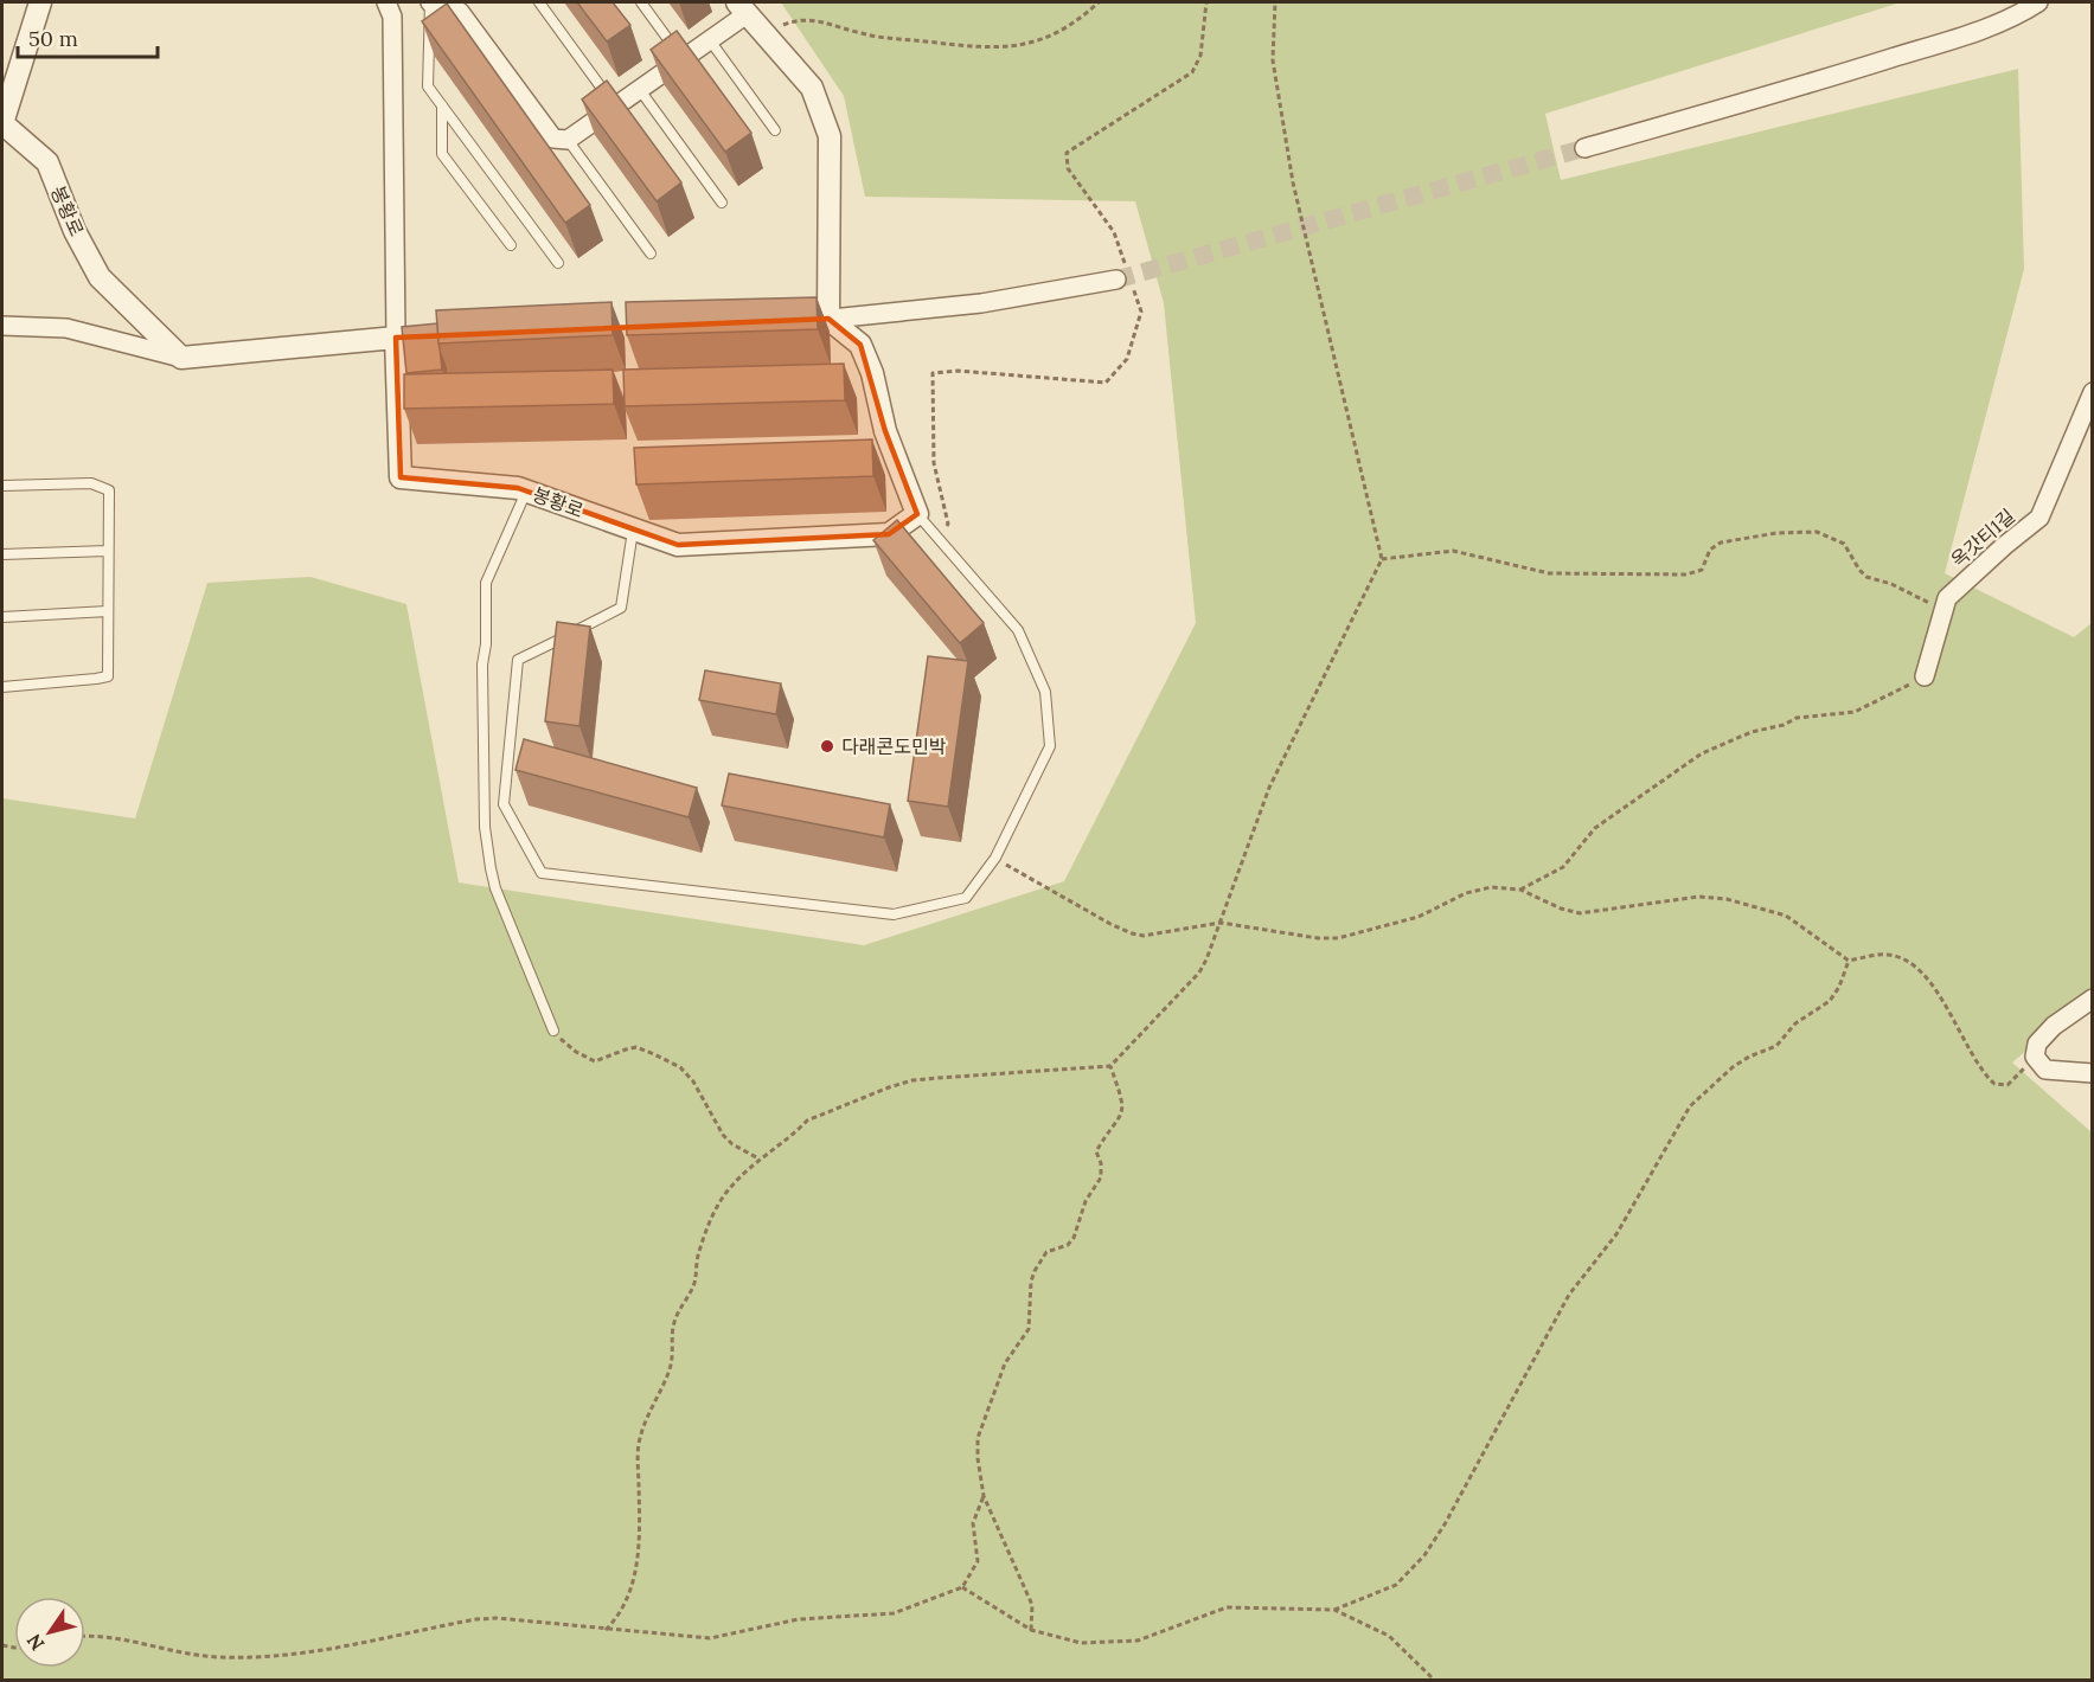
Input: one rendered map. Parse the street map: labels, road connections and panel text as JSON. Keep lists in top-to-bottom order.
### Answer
{
  "streets": {
    "street": ["봉황로", "옥갓티1길"]
  },
  "places": ["다래콘도민박"],
  "scale_bar": "50 m",
  "north": "bottom left"
}
